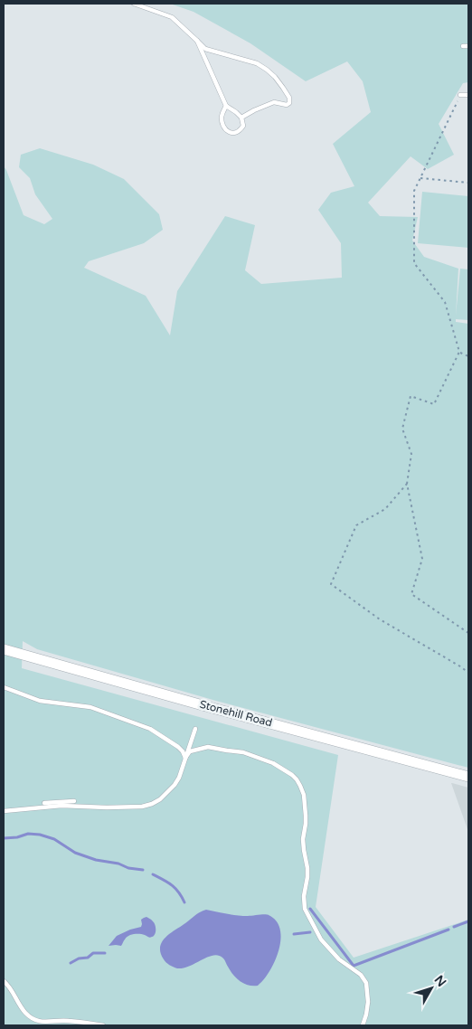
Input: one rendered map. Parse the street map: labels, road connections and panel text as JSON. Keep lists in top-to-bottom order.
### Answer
{
  "streets": {
    "street": ["Stonehill Road"]
  },
  "north": "top right"
}
